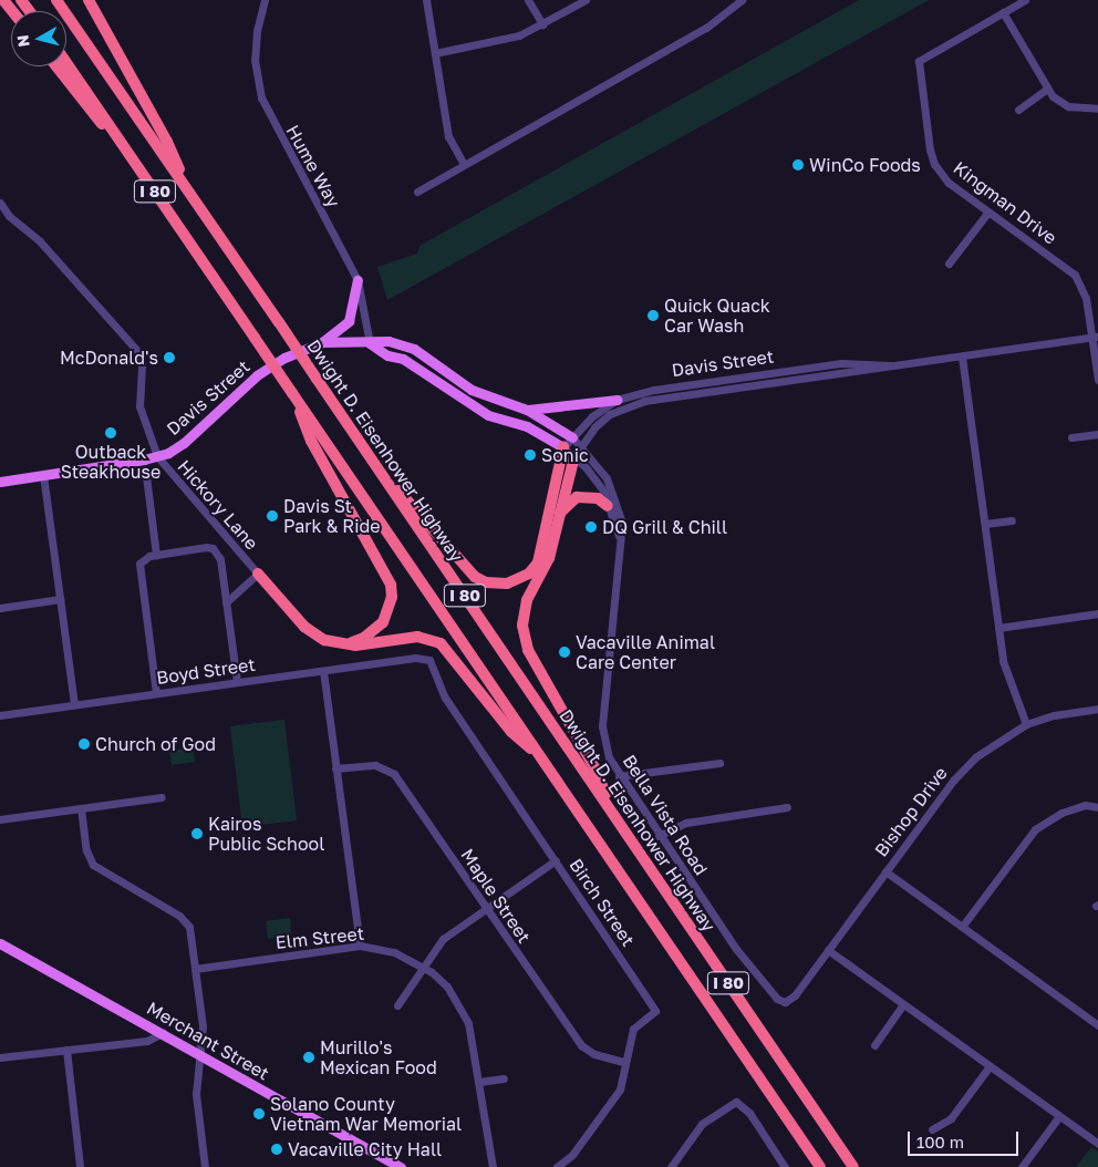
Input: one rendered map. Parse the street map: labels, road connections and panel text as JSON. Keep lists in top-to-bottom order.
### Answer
{
  "streets": {
    "highway": ["I 80", "Dwight D. Eisenhower Highway"],
    "main road": ["Davis Street", "Merchant Street"],
    "street": [
      "Hume Way",
      "Kingman Drive",
      "Hickory Lane",
      "Boyd Street",
      "Bishop Drive",
      "Bella Vista Road",
      "Maple Street",
      "Birch Street",
      "Elm Street"
    ]
  },
  "crossings": [
    ["Hume Way", "Davis Street"],
    ["Kingman Drive", "Davis Street"],
    ["Davis Street", "Hickory Lane"],
    ["Davis Street", "Bella Vista Road"],
    ["Boyd Street", "Birch Street"],
    ["Bishop Drive", "Bella Vista Road"],
    ["Maple Street", "Birch Street"]
  ],
  "places": [
    "WinCo Foods",
    "Quick Quack Car Wash",
    "McDonald's",
    "Outback Steakhouse",
    "Sonic",
    "Davis St Park & Ride",
    "DQ Grill & Chill",
    "Vacaville Animal Care Center",
    "Church of God",
    "Kairos Public School",
    "Murillo's Mexican Food",
    "Solano County Vietnam War Memorial",
    "Vacaville City Hall"
  ],
  "scale_bar": "100 m",
  "north": "left"
}
